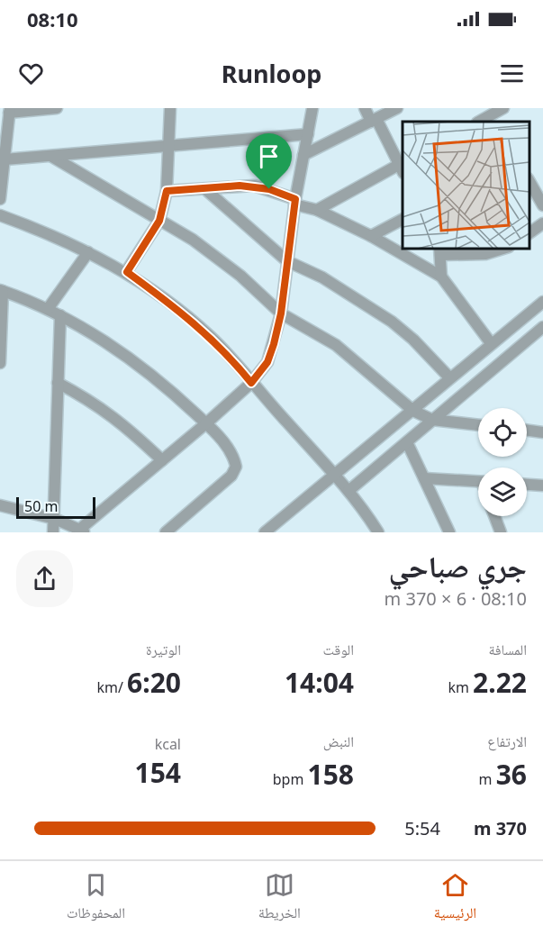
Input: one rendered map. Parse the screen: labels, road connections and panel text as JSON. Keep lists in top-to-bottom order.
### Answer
{
  "scale_bar": "50 m",
  "page": {
    "status": "08:10",
    "header": "Runloop",
    "scale": "50 m",
    "heading": ["جري صباحي", "08:10 · 6 × 370 m"],
    "stats": [
      ["المسافة", "2.22 km"],
      ["الوقت", "14:04"],
      ["الوتيرة", "6:20 /km"],
      ["الارتفاع", "36 m"],
      ["النبض", "158 bpm"],
      ["kcal", "154"]
    ],
    "list": [
      {
        "name": "370 m",
        "note": "5:54"
      }
    ],
    "tabs": ["الرئيسية", "الخريطة", "المحفوظات"]
  }
}
